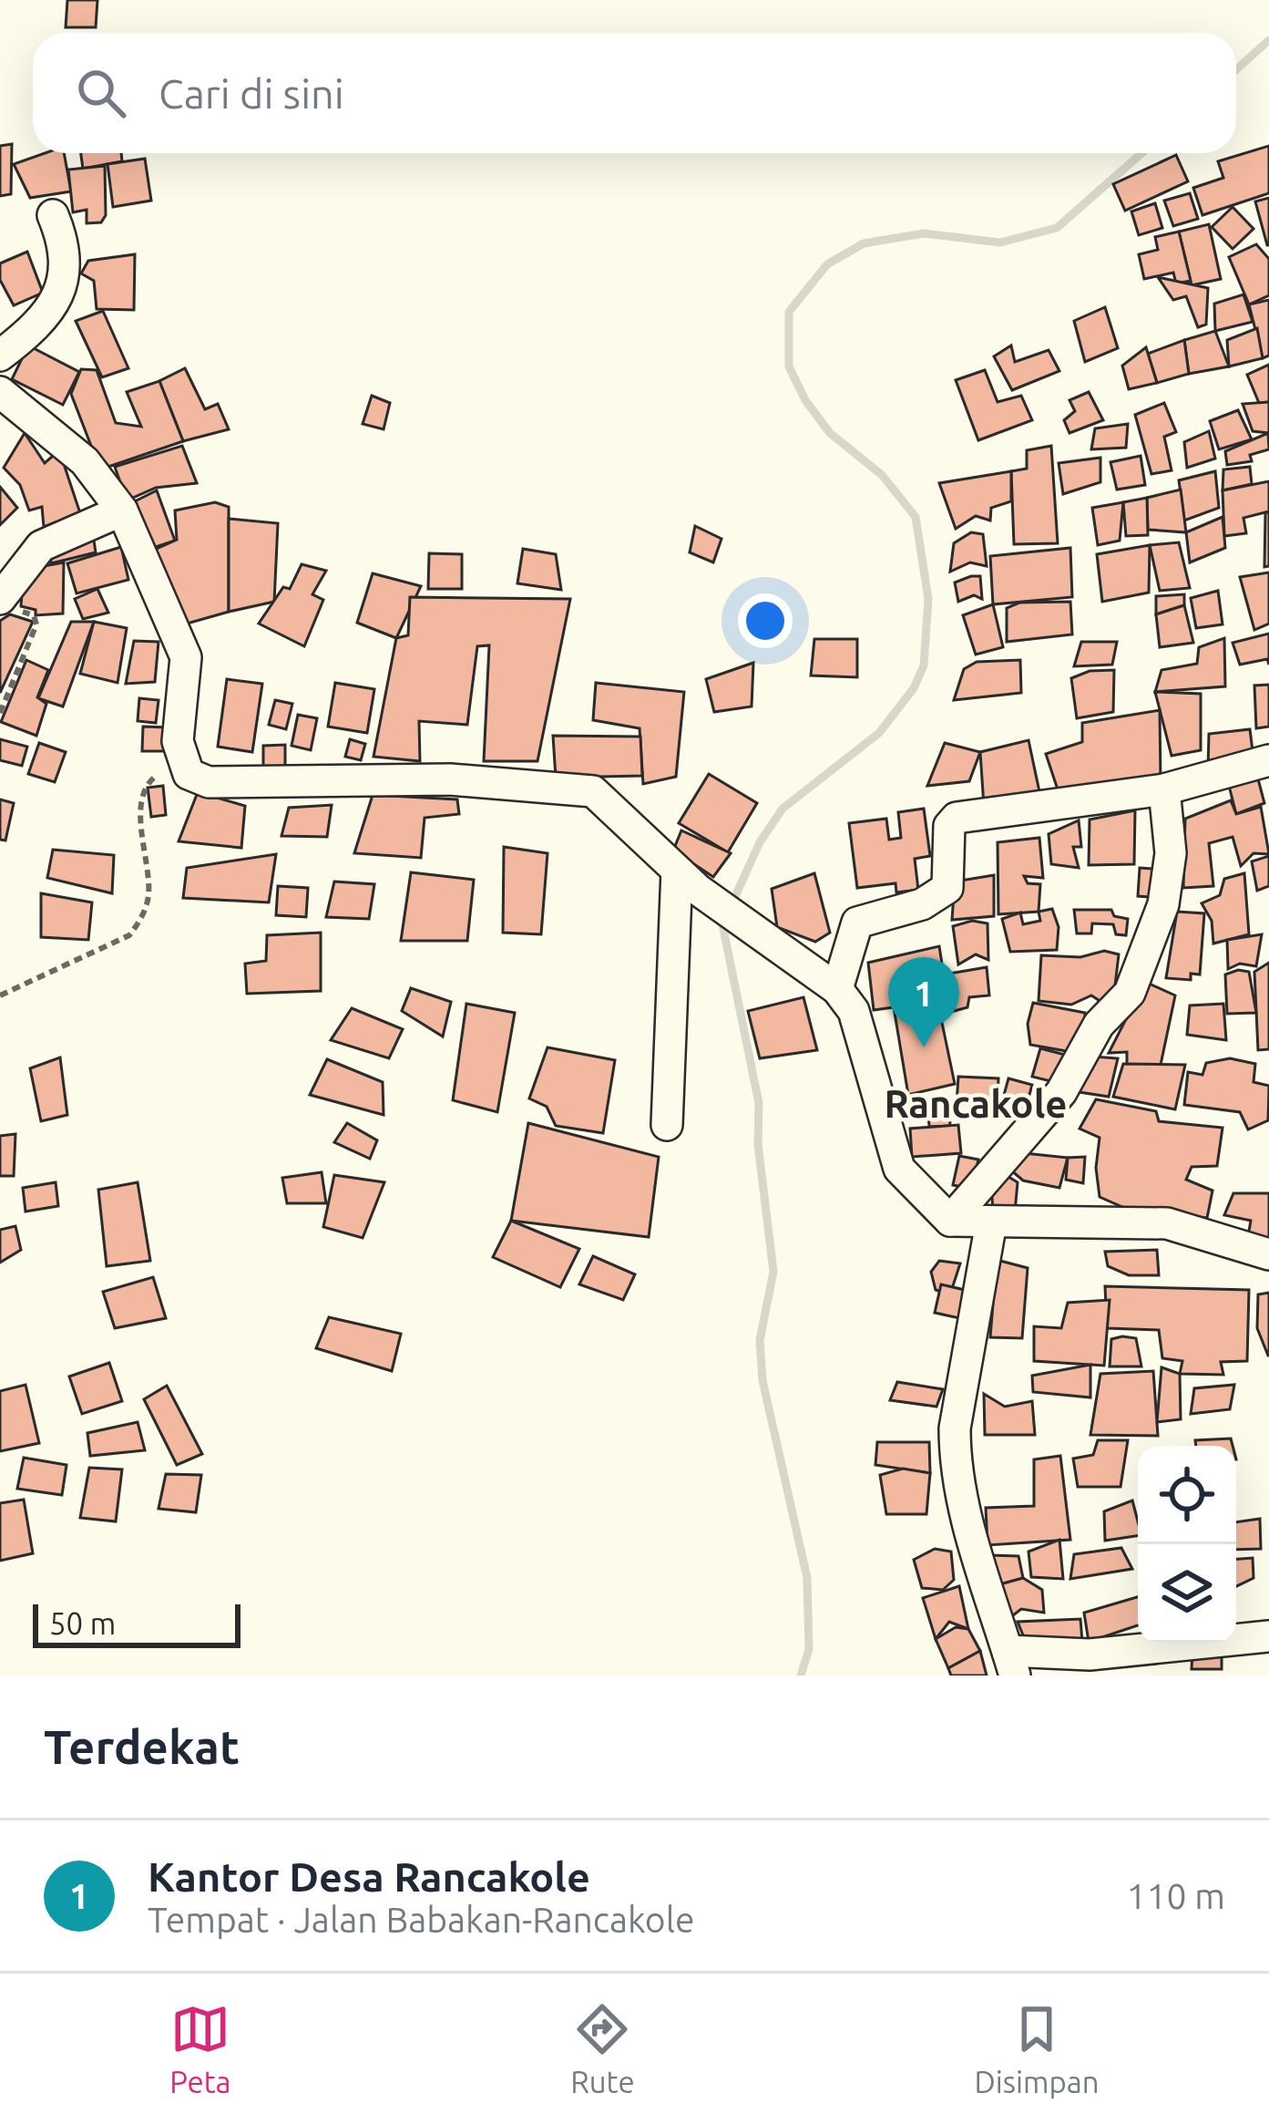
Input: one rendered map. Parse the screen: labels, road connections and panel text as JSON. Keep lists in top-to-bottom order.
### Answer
{
  "districts": ["Rancakole"],
  "scale_bar": "50 m",
  "page": {
    "search": "Cari di sini",
    "pins": "1",
    "scale": "50 m",
    "heading": "Terdekat",
    "list": [
      {
        "mark": "1",
        "name": "Kantor Desa Rancakole",
        "note": "Tempat · Jalan Babakan-Rancakole",
        "value": "110 m"
      }
    ],
    "nav": ["Peta", "Rute", "Disimpan"]
  }
}
